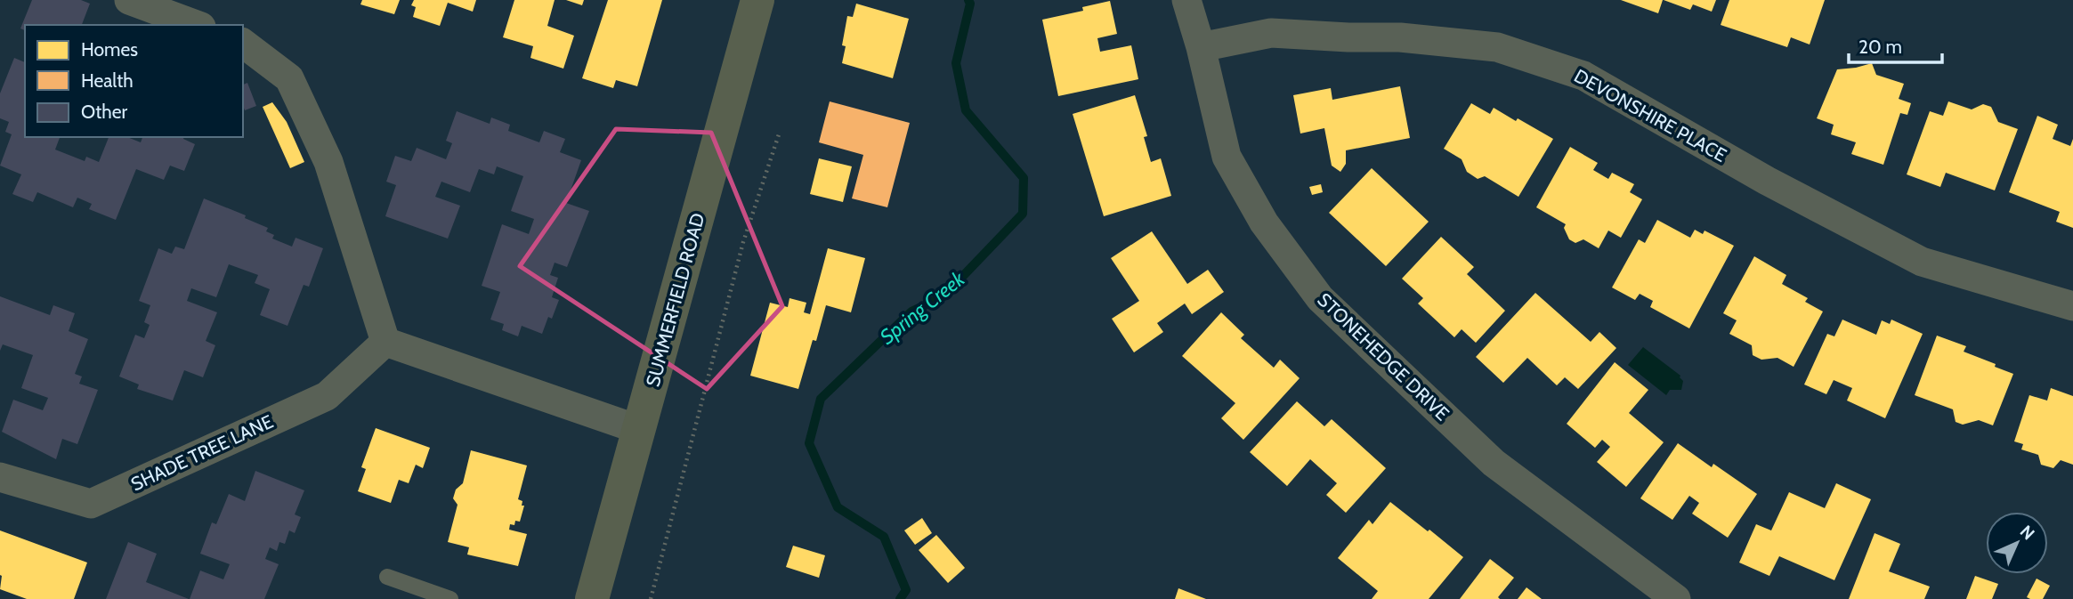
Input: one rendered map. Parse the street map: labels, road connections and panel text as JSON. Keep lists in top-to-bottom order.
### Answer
{
  "streets": {
    "street": [
      "DEVONSHIRE PLACE",
      "SUMMERFIELD ROAD",
      "STONEHEDGE DRIVE",
      "SHADE TREE LANE"
    ]
  },
  "crossings": [
    ["DEVONSHIRE PLACE", "STONEHEDGE DRIVE"]
  ],
  "water": ["Spring Creek"],
  "legend": ["Homes", "Health", "Other"],
  "scale_bar": "20 m",
  "north": "top right"
}
